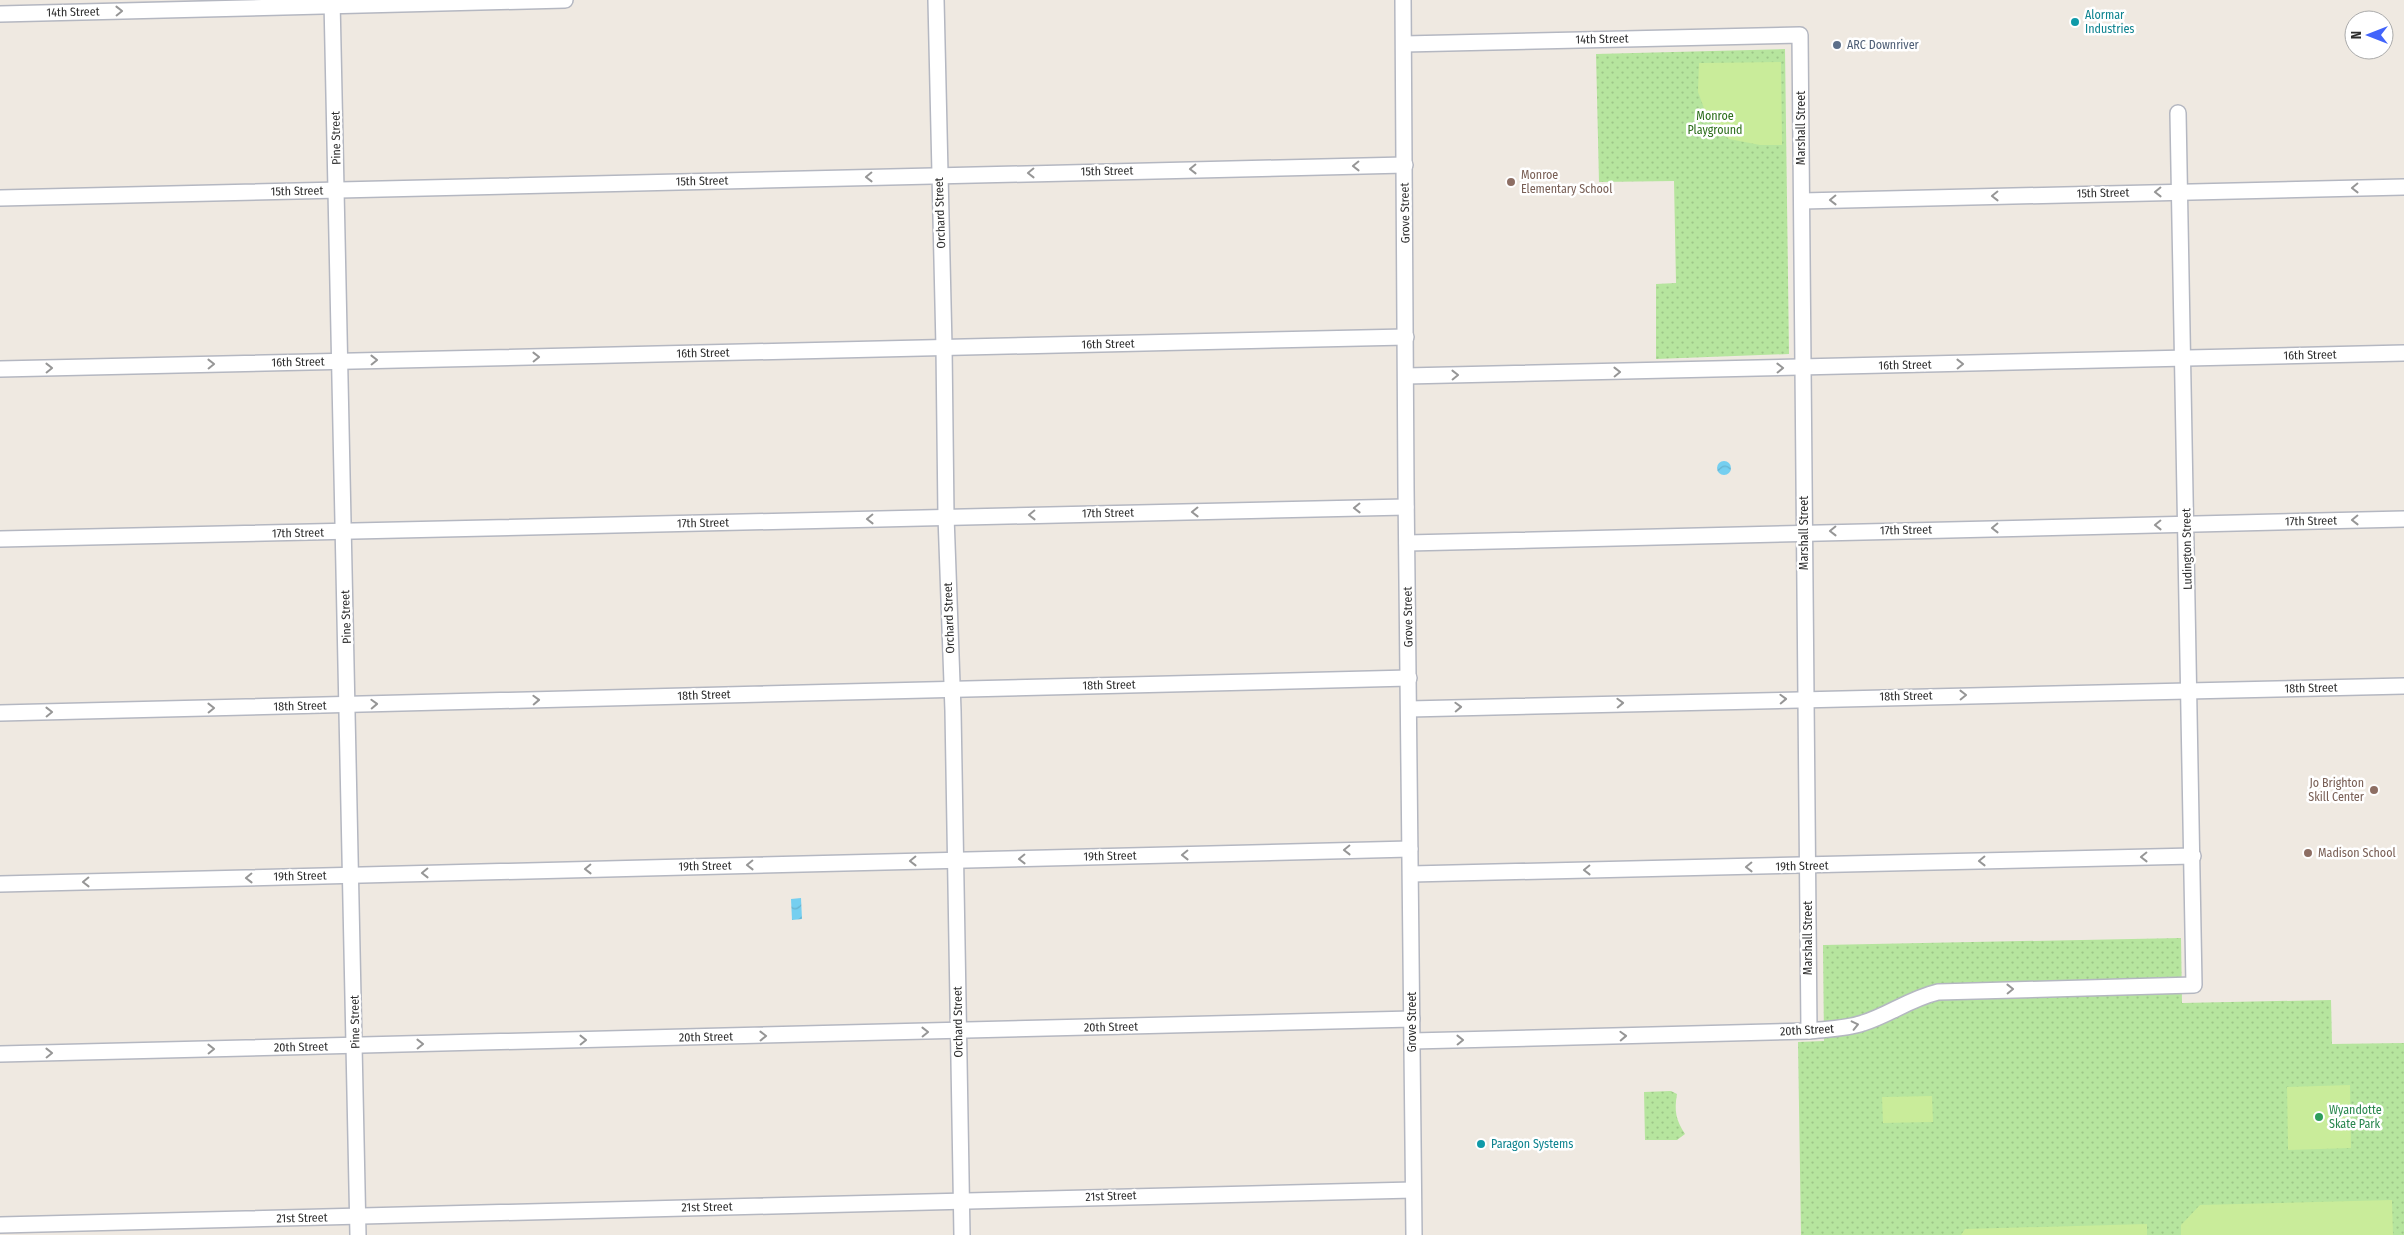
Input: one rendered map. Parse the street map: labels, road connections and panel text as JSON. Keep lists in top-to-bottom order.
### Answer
{
  "streets": {
    "street": [
      "14th Street",
      "Marshall Street",
      "Pine Street",
      "15th Street",
      "Orchard Street",
      "Grove Street",
      "16th Street",
      "17th Street",
      "Ludington Street",
      "18th Street",
      "19th Street",
      "20th Street",
      "21st Street"
    ]
  },
  "crossings": [
    ["14th Street", "Marshall Street"],
    ["14th Street", "Pine Street"],
    ["14th Street", "Grove Street"],
    ["Marshall Street", "15th Street"],
    ["Marshall Street", "16th Street"],
    ["Marshall Street", "17th Street"],
    ["Marshall Street", "18th Street"],
    ["Marshall Street", "19th Street"],
    ["Marshall Street", "20th Street"],
    ["Pine Street", "15th Street"],
    ["Pine Street", "16th Street"],
    ["Pine Street", "17th Street"],
    ["Pine Street", "18th Street"],
    ["Pine Street", "19th Street"],
    ["Pine Street", "20th Street"],
    ["Pine Street", "21st Street"],
    ["15th Street", "Orchard Street"],
    ["15th Street", "Grove Street"],
    ["15th Street", "Ludington Street"],
    ["Orchard Street", "16th Street"],
    ["Orchard Street", "17th Street"],
    ["Orchard Street", "18th Street"],
    ["Orchard Street", "19th Street"],
    ["Orchard Street", "20th Street"],
    ["Orchard Street", "21st Street"],
    ["Grove Street", "16th Street"],
    ["Grove Street", "17th Street"],
    ["Grove Street", "18th Street"],
    ["Grove Street", "19th Street"],
    ["Grove Street", "20th Street"],
    ["Grove Street", "21st Street"],
    ["16th Street", "Ludington Street"],
    ["17th Street", "Ludington Street"],
    ["Ludington Street", "18th Street"],
    ["Ludington Street", "19th Street"],
    ["Ludington Street", "20th Street"]
  ],
  "one_way": [
    "15th Street",
    "16th Street",
    "17th Street",
    "18th Street",
    "19th Street",
    "20th Street"
  ],
  "parks": ["Monroe Playground"],
  "places": [
    "Alormar Industries",
    "ARC Downriver",
    "Monroe Elementary School",
    "Jo Brighton Skill Center",
    "Madison School",
    "Wyandotte Skate Park",
    "Paragon Systems"
  ],
  "north": "left"
}
